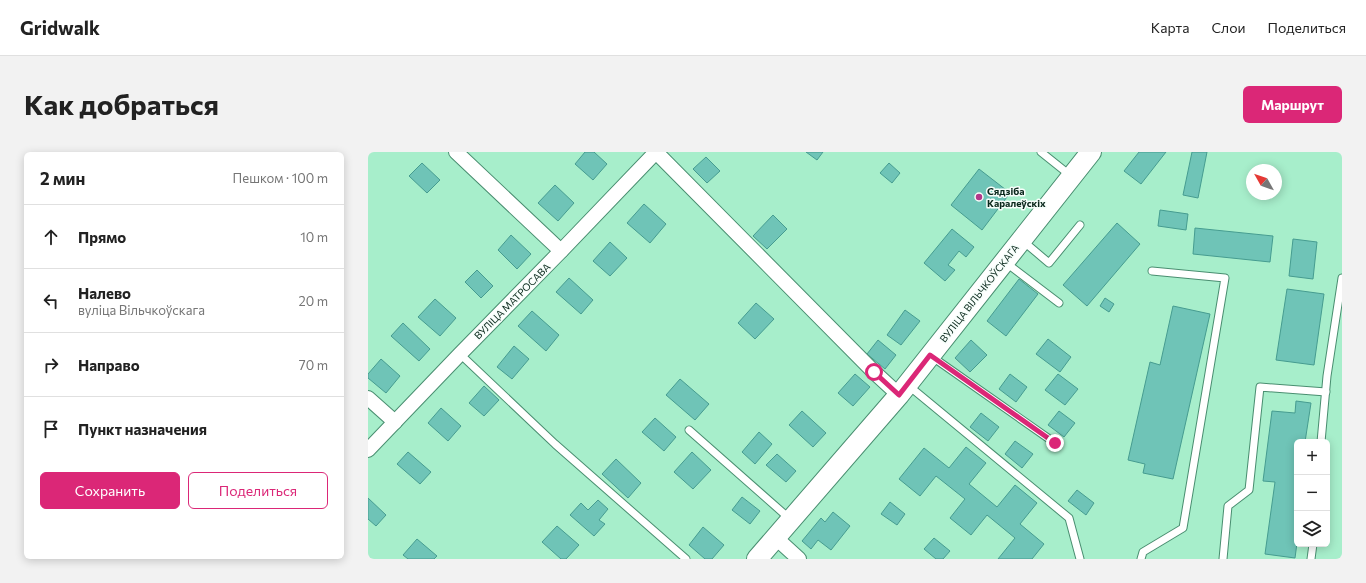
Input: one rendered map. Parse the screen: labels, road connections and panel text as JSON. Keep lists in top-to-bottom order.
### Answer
{
  "streets": {
    "main road": ["ВУЛІЦА ВІЛЬЧКОЎСКАГА"],
    "street": ["ВУЛІЦА МАТРОСАВА"]
  },
  "places": ["Сядзіба Каралеўскіх"],
  "north": "top left",
  "page": {
    "header": "Gridwalk",
    "nav": ["Карта", "Слои", "Поделиться"],
    "buttons": [
      "Маршрут",
      ["Сохранить", "Поделиться"]
    ],
    "title": "Как добраться",
    "heading": ["2 мин", "Пешком · 100 m"],
    "list": [
      ["Прямо", "10 m"],
      ["Налево", "вуліца Вільчкоўскага", "20 m"],
      ["Направо", "70 m"],
      "Пункт назначения"
    ],
    "map_buttons": ["+", "−"]
  }
}
